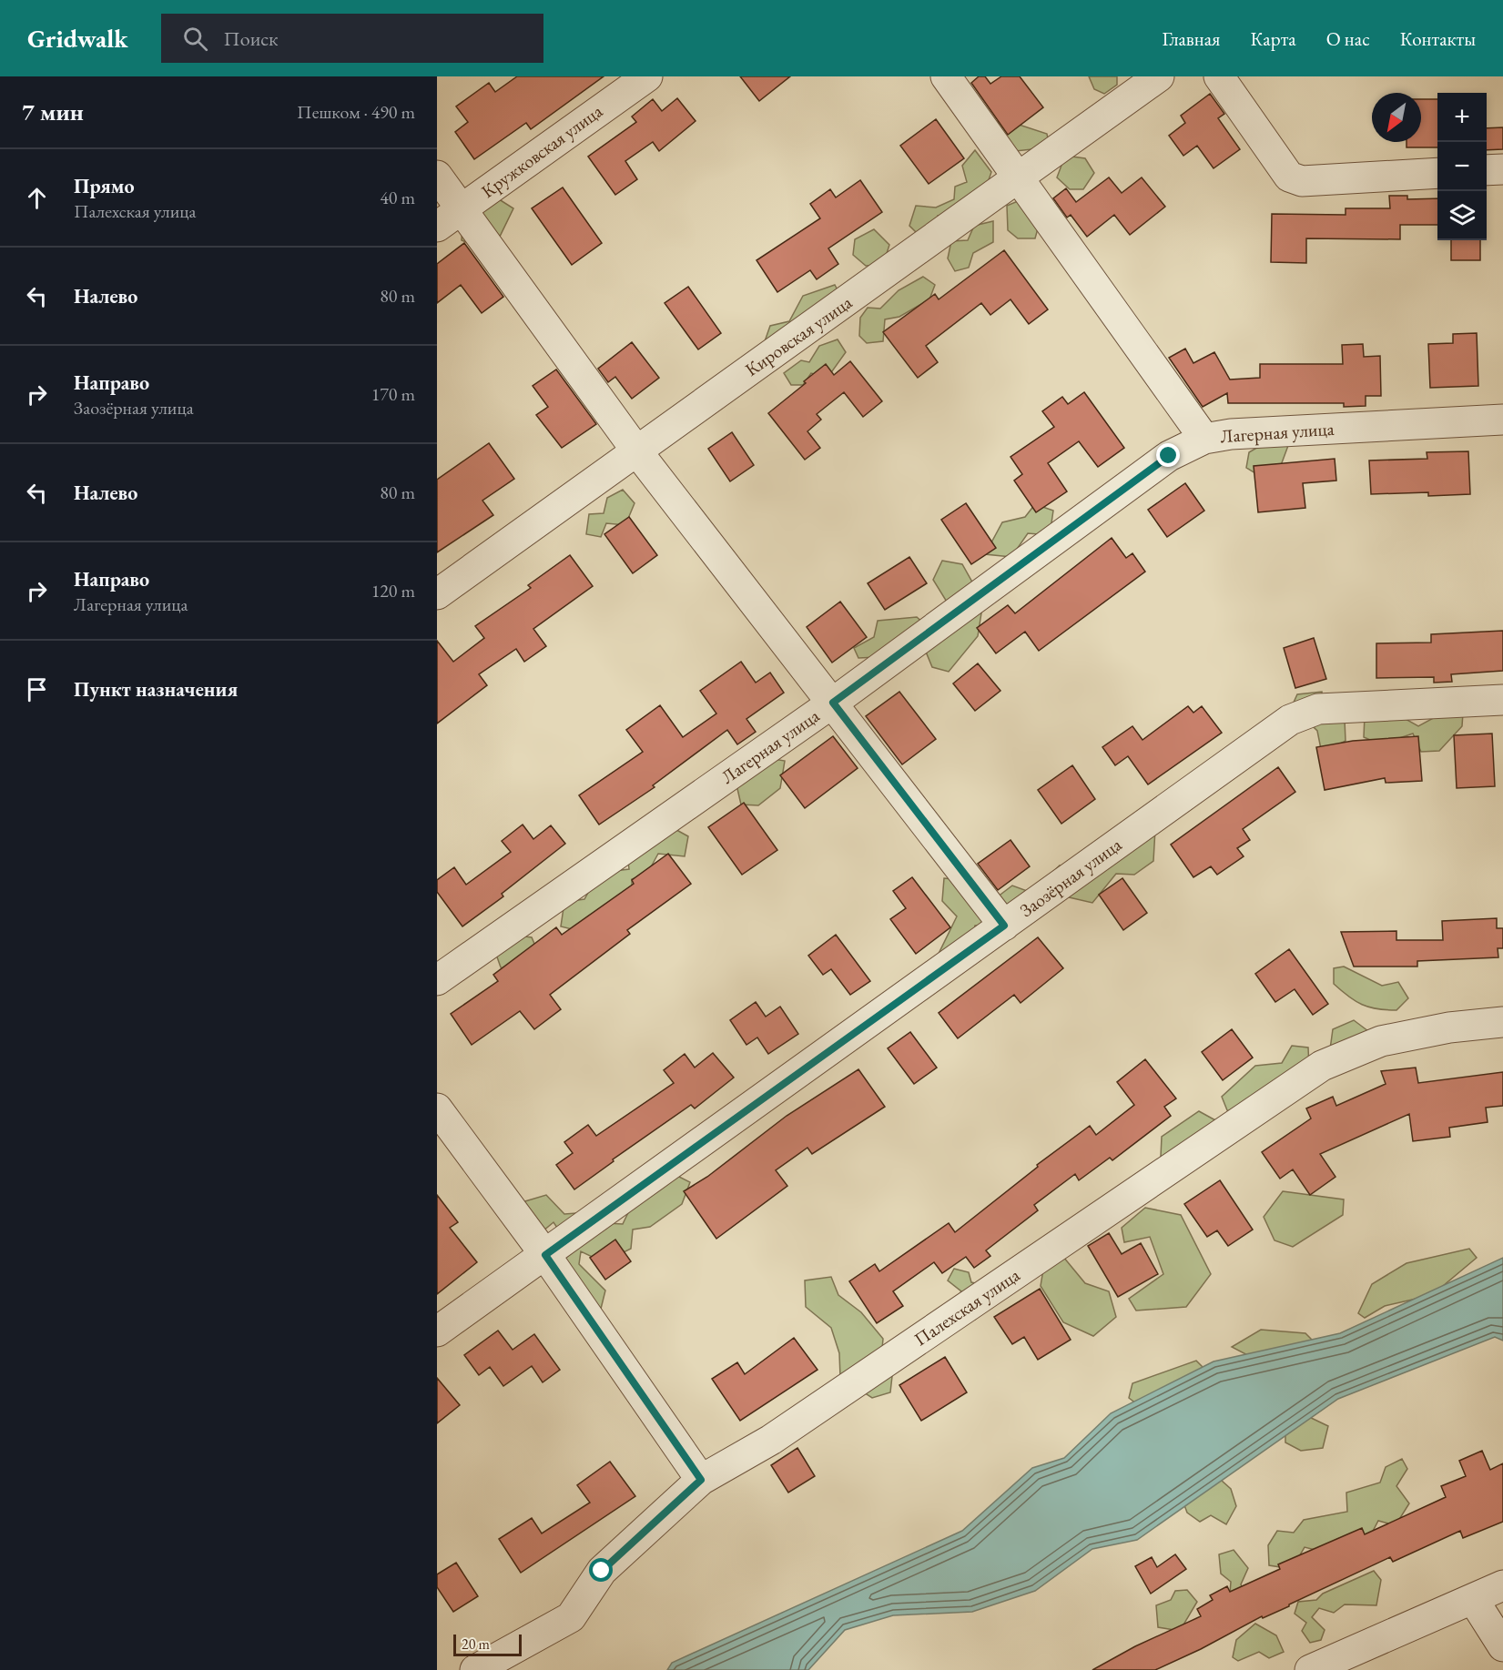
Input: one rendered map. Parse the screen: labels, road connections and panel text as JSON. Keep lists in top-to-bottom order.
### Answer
{
  "streets": {
    "street": [
      "Кружковская улица",
      "Кировская улица",
      "Лагерная улица",
      "Заозёрная улица",
      "Палехская улица"
    ]
  },
  "scale_bar": "20 m",
  "north": "bottom left",
  "page": {
    "header": "Gridwalk",
    "search": "Поиск",
    "nav": [
      "Главная",
      "Карта",
      "О нас",
      "Контакты"
    ],
    "heading": ["7 мин", "Пешком · 490 m"],
    "map_buttons": ["+", "−"],
    "list": [
      ["Прямо", "Палехская улица", "40 m"],
      ["Налево", "80 m"],
      ["Направо", "Заозёрная улица", "170 m"],
      ["Налево", "80 m"],
      ["Направо", "Лагерная улица", "120 m"],
      "Пункт назначения"
    ],
    "scale": "20 m"
  }
}
